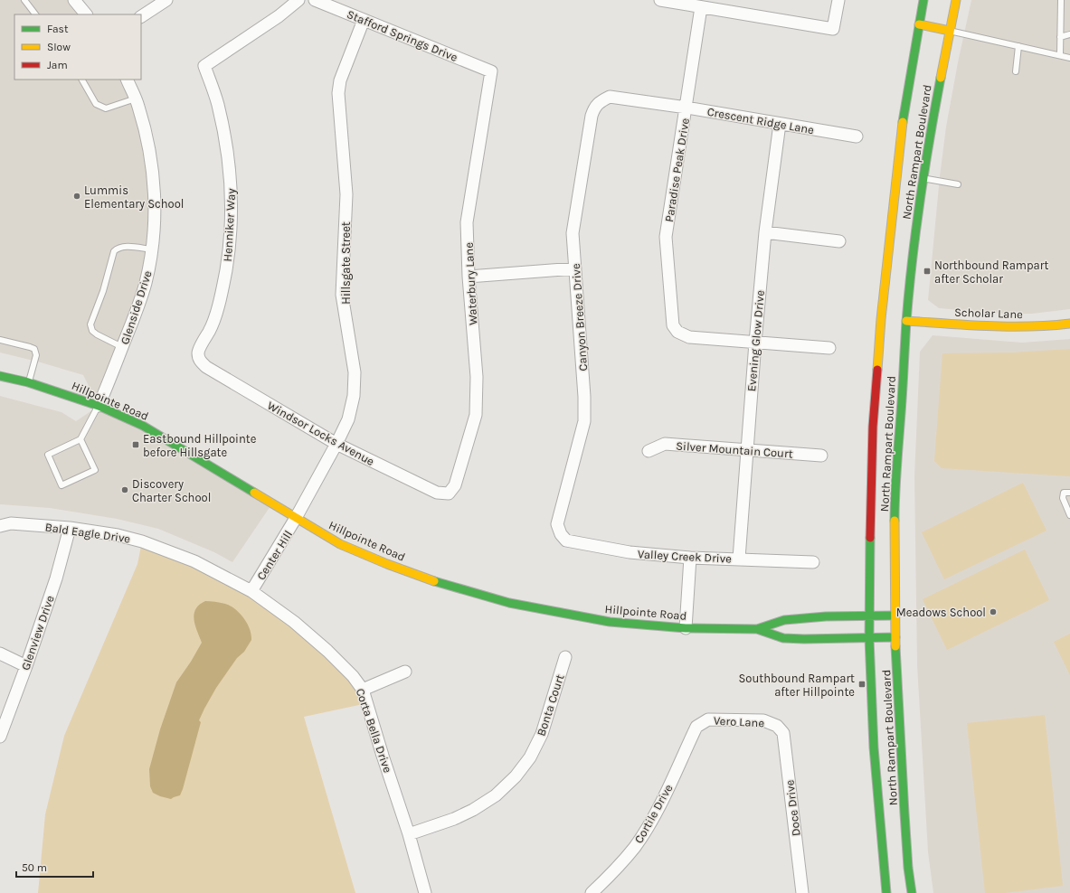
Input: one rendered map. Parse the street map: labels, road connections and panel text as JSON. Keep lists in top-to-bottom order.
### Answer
{
  "streets": {
    "main road": ["North Rampart Boulevard", "Scholar Lane", "Hillpointe Road"],
    "street": [
      "Stafford Springs Drive",
      "Crescent Ridge Lane",
      "Paradise Peak Drive",
      "Henniker Way",
      "Hillsgate Street",
      "Waterbury Lane",
      "Glenside Drive",
      "Canyon Breeze Drive",
      "Evening Glow Drive",
      "Windsor Locks Avenue",
      "Silver Mountain Court",
      "Bald Eagle Drive",
      "Center Hill",
      "Valley Creek Drive",
      "Glenview Drive",
      "Bonta Court",
      "Vero Lane",
      "Corta Bella Drive",
      "Doce Drive",
      "Cortile Drive"
    ]
  },
  "crossings": [
    ["Stafford Springs Drive", "Hillsgate Street"],
    ["Stafford Springs Drive", "Waterbury Lane"],
    ["Crescent Ridge Lane", "Paradise Peak Drive"],
    ["Crescent Ridge Lane", "Canyon Breeze Drive"],
    ["Crescent Ridge Lane", "Evening Glow Drive"],
    ["North Rampart Boulevard", "Scholar Lane"],
    ["North Rampart Boulevard", "Hillpointe Road"],
    ["Paradise Peak Drive", "Evening Glow Drive"],
    ["Henniker Way", "Windsor Locks Avenue"],
    ["Hillsgate Street", "Hillpointe Road"],
    ["Hillsgate Street", "Windsor Locks Avenue"],
    ["Hillsgate Street", "Center Hill"],
    ["Waterbury Lane", "Windsor Locks Avenue"],
    ["Glenside Drive", "Hillpointe Road"],
    ["Canyon Breeze Drive", "Valley Creek Drive"],
    ["Evening Glow Drive", "Silver Mountain Court"],
    ["Evening Glow Drive", "Valley Creek Drive"],
    ["Hillpointe Road", "Center Hill"],
    ["Bald Eagle Drive", "Center Hill"],
    ["Bald Eagle Drive", "Glenview Drive"],
    ["Bald Eagle Drive", "Corta Bella Drive"],
    ["Center Hill", "Corta Bella Drive"],
    ["Bonta Court", "Corta Bella Drive"],
    ["Vero Lane", "Doce Drive"],
    ["Vero Lane", "Cortile Drive"]
  ],
  "places": {
    "other": ["Lummis Elementary School", "Discovery Charter School", "Meadows School"],
    "transit": ["Northbound Rampart after Scholar", "Eastbound Hillpointe before Hillsgate", "Southbound Rampart after Hillpointe"]
  },
  "legend": ["Fast", "Slow", "Jam"],
  "scale_bar": "50 m"
}
